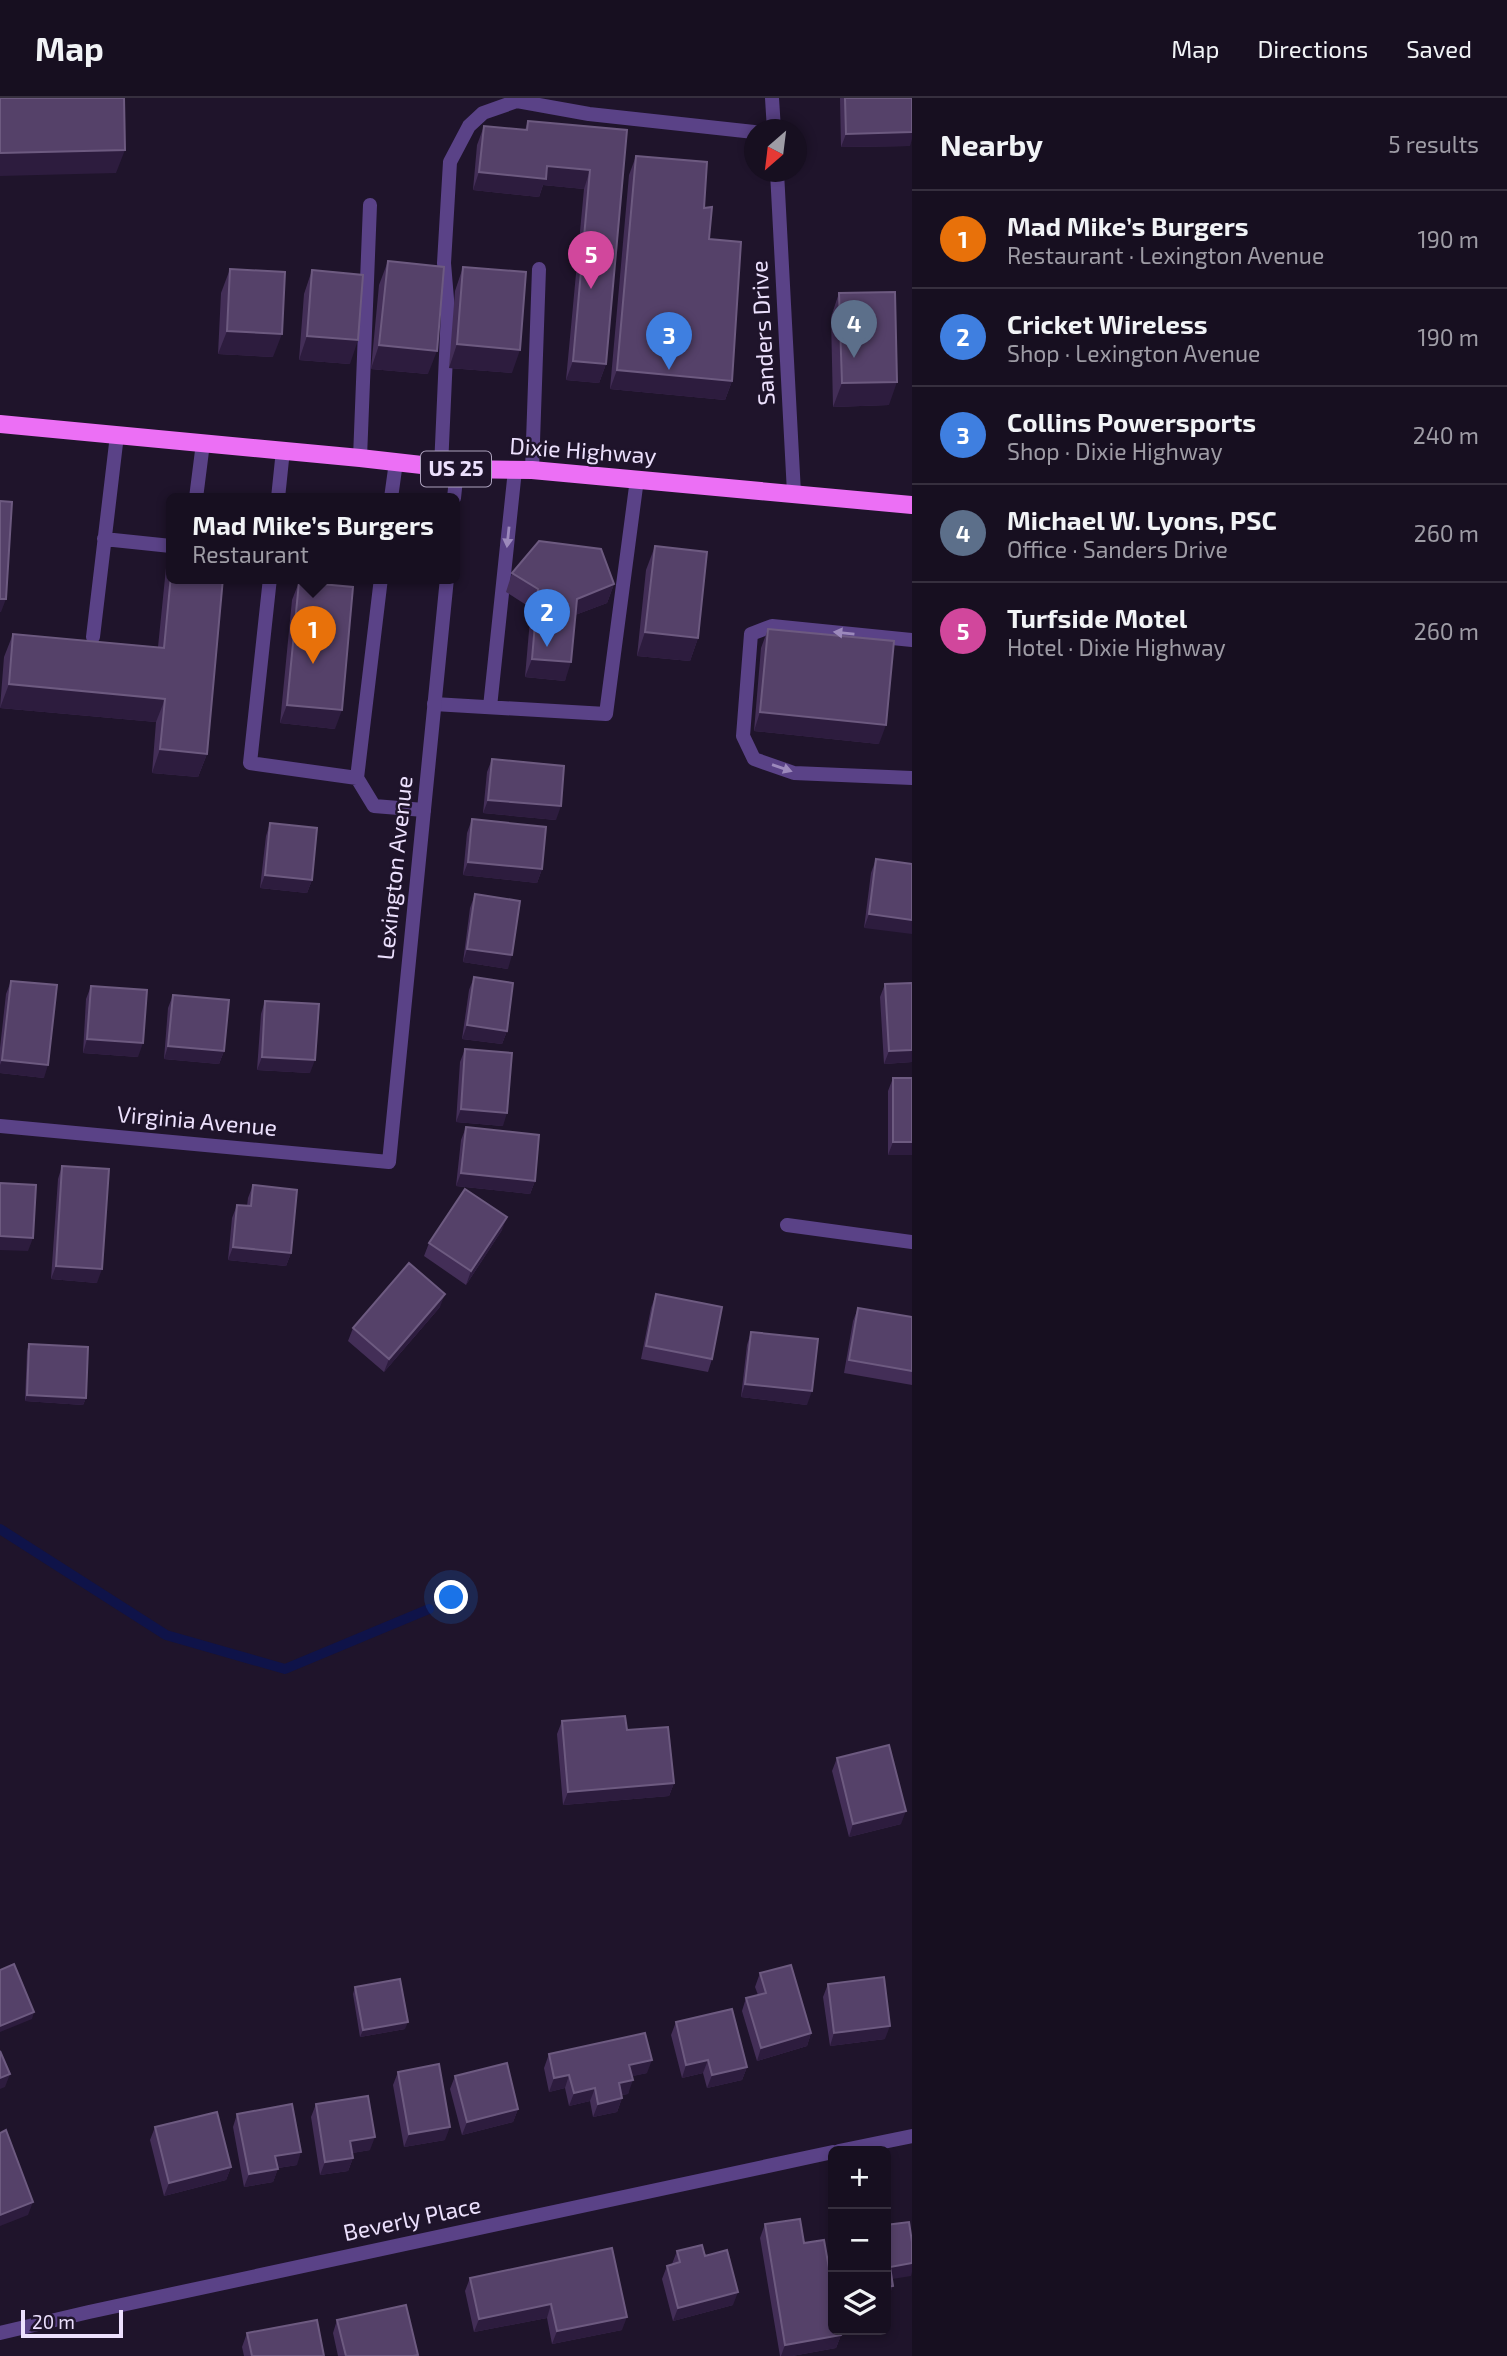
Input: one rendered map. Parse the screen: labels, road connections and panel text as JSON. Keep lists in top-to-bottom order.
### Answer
{
  "streets": {
    "main road": ["Dixie Highway", "US 25"],
    "street": [
      "Sanders Drive",
      "Lexington Avenue",
      "Virginia Avenue",
      "Beverly Place"
    ]
  },
  "crossings": [
    ["Sanders Drive", "Dixie Highway"],
    ["Lexington Avenue", "Virginia Avenue"]
  ],
  "scale_bar": "20 m",
  "north": "bottom left",
  "page": {
    "header": "Map",
    "nav": ["Map", "Directions", "Saved"],
    "heading": ["Nearby", "5 results"],
    "list": [
      {
        "mark": "1",
        "name": "Mad Mike’s Burgers",
        "note": "Restaurant · Lexington Avenue",
        "value": "190 m"
      },
      {
        "mark": "2",
        "name": "Cricket Wireless",
        "note": "Shop · Lexington Avenue",
        "value": "190 m"
      },
      {
        "mark": "3",
        "name": "Collins Powersports",
        "note": "Shop · Dixie Highway",
        "value": "240 m"
      },
      {
        "mark": "4",
        "name": "Michael W. Lyons, PSC",
        "note": "Office · Sanders Drive",
        "value": "260 m"
      },
      {
        "mark": "5",
        "name": "Turfside Motel",
        "note": "Hotel · Dixie Highway",
        "value": "260 m"
      }
    ],
    "pins": [
      "5",
      "4",
      "3",
      "2",
      "1"
    ],
    "popup": ["Mad Mike’s Burgers", "Restaurant"],
    "map_buttons": ["+", "−"],
    "scale": "20 m"
  }
}
